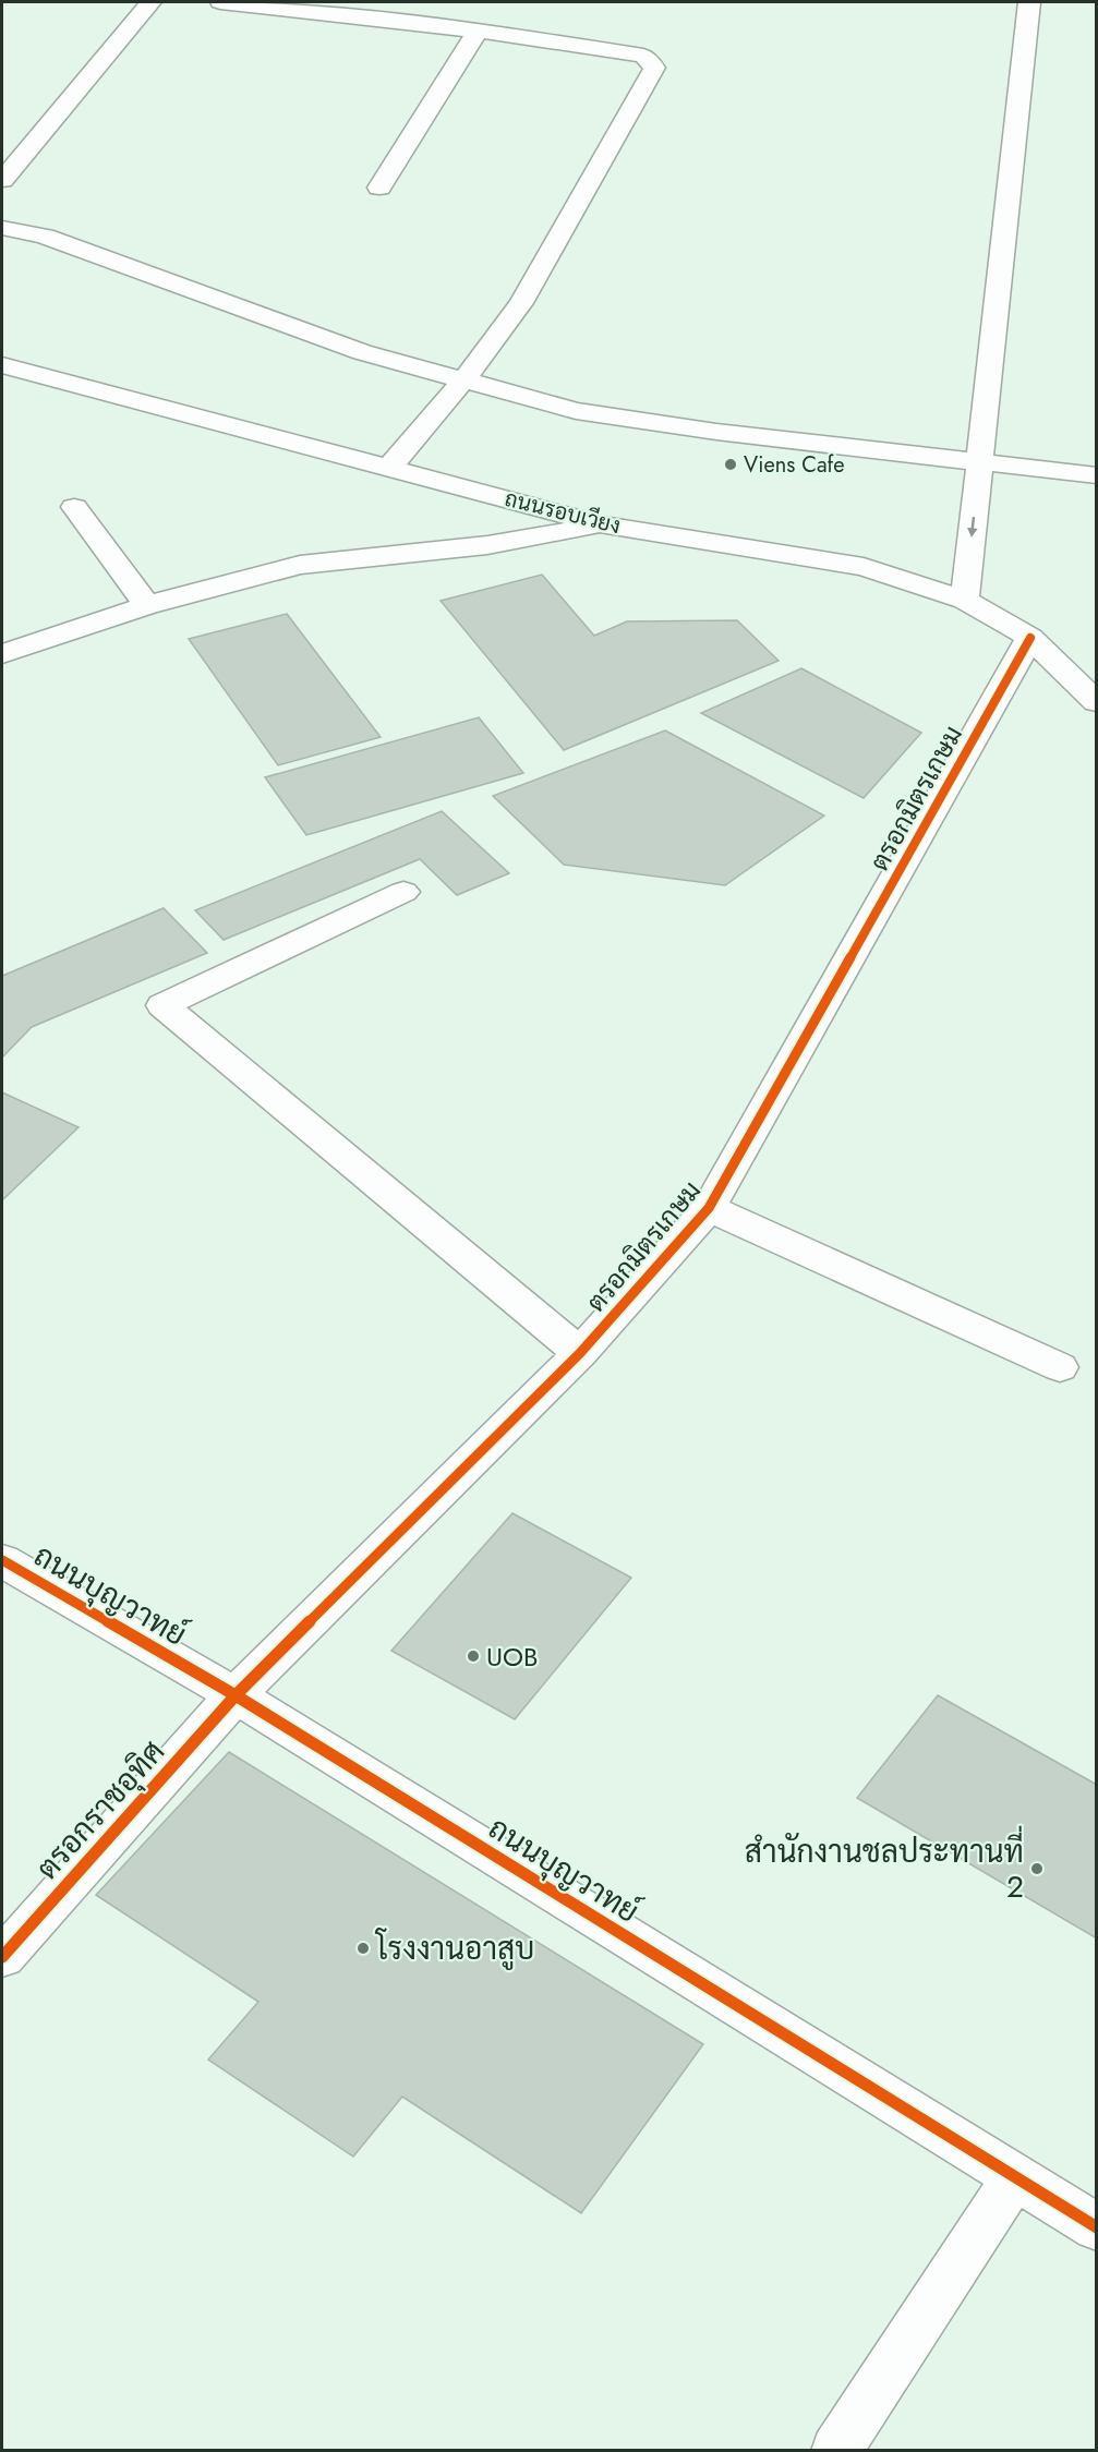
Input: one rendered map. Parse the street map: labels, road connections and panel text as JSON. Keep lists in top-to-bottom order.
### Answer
{
  "streets": {
    "street": [
      "ถนนรอบเวียง",
      "ตรอกมิตรเกษม",
      "ถนนบุญวาทย์",
      "ตรอกราชอุทิศ"
    ]
  },
  "crossings": [
    ["ถนนรอบเวียง", "ตรอกมิตรเกษม"],
    ["ตรอกมิตรเกษม", "ถนนบุญวาทย์"],
    ["ตรอกมิตรเกษม", "ตรอกราชอุทิศ"],
    ["ถนนบุญวาทย์", "ตรอกราชอุทิศ"]
  ],
  "places": [
    "Viens Cafe",
    "UOB",
    "สำนักงานชลประทานที่ 2",
    "โรงงานอาสูบ"
  ]
}
